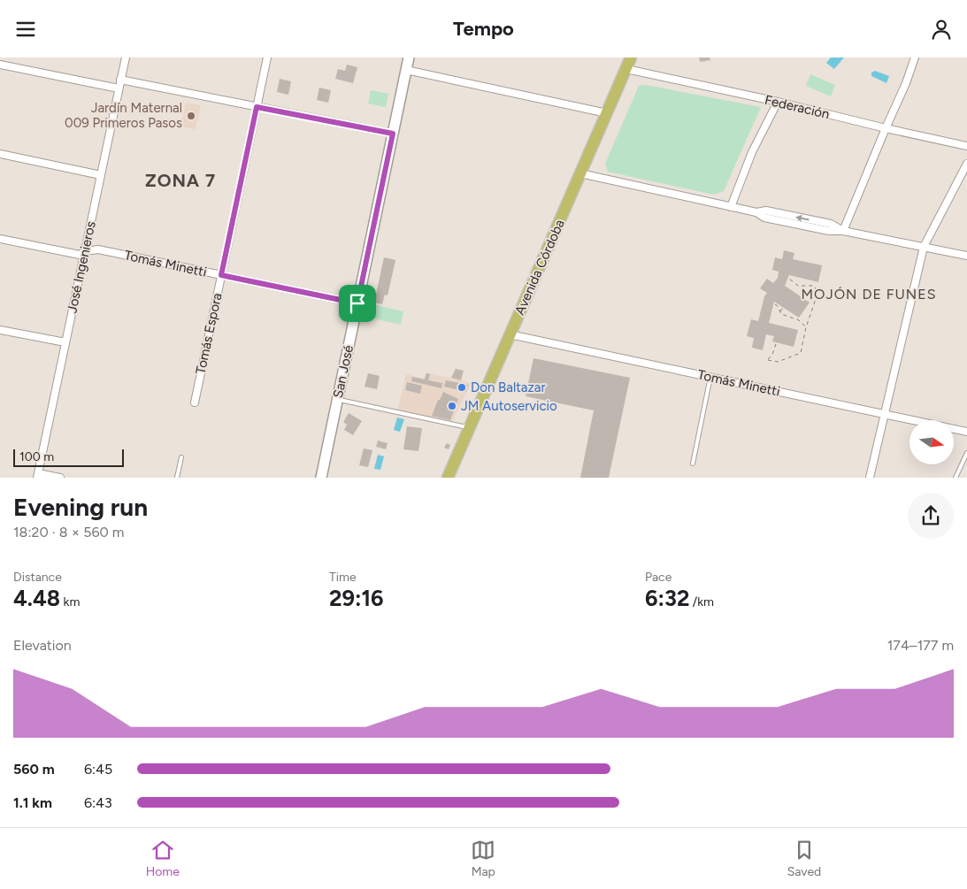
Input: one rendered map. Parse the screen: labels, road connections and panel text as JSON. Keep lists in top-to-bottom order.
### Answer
{
  "streets": {
    "main road": ["Avenida Córdoba"],
    "street": [
      "Federación",
      "Tomás Minetti",
      "José Ingenieros",
      "Tomás Espora",
      "San José"
    ]
  },
  "crossings": [
    ["Federación", "Avenida Córdoba"],
    ["Tomás Minetti", "José Ingenieros"],
    ["Tomás Minetti", "Avenida Córdoba"],
    ["Tomás Minetti", "Tomás Espora"],
    ["Tomás Minetti", "San José"]
  ],
  "districts": ["ZONA 7", "MOJÓN DE FUNES"],
  "places": ["Jardín Maternal 009 Primeros Pasos", "Don Baltazar", "JM Autoservicio"],
  "scale_bar": "100 m",
  "north": "right",
  "page": {
    "header": "Tempo",
    "scale": "100 m",
    "heading": ["Evening run", "18:20 · 8 × 560 m"],
    "stats": [
      ["Distance", "4.48 km"],
      ["Time", "29:16"],
      ["Pace", "6:32 /km"]
    ],
    "chart": ["Elevation", "174–177 m"],
    "list": [
      {
        "name": "560 m",
        "note": "6:45"
      },
      {
        "name": "1.1 km",
        "note": "6:43"
      }
    ],
    "tabs": ["Home", "Map", "Saved"]
  }
}
